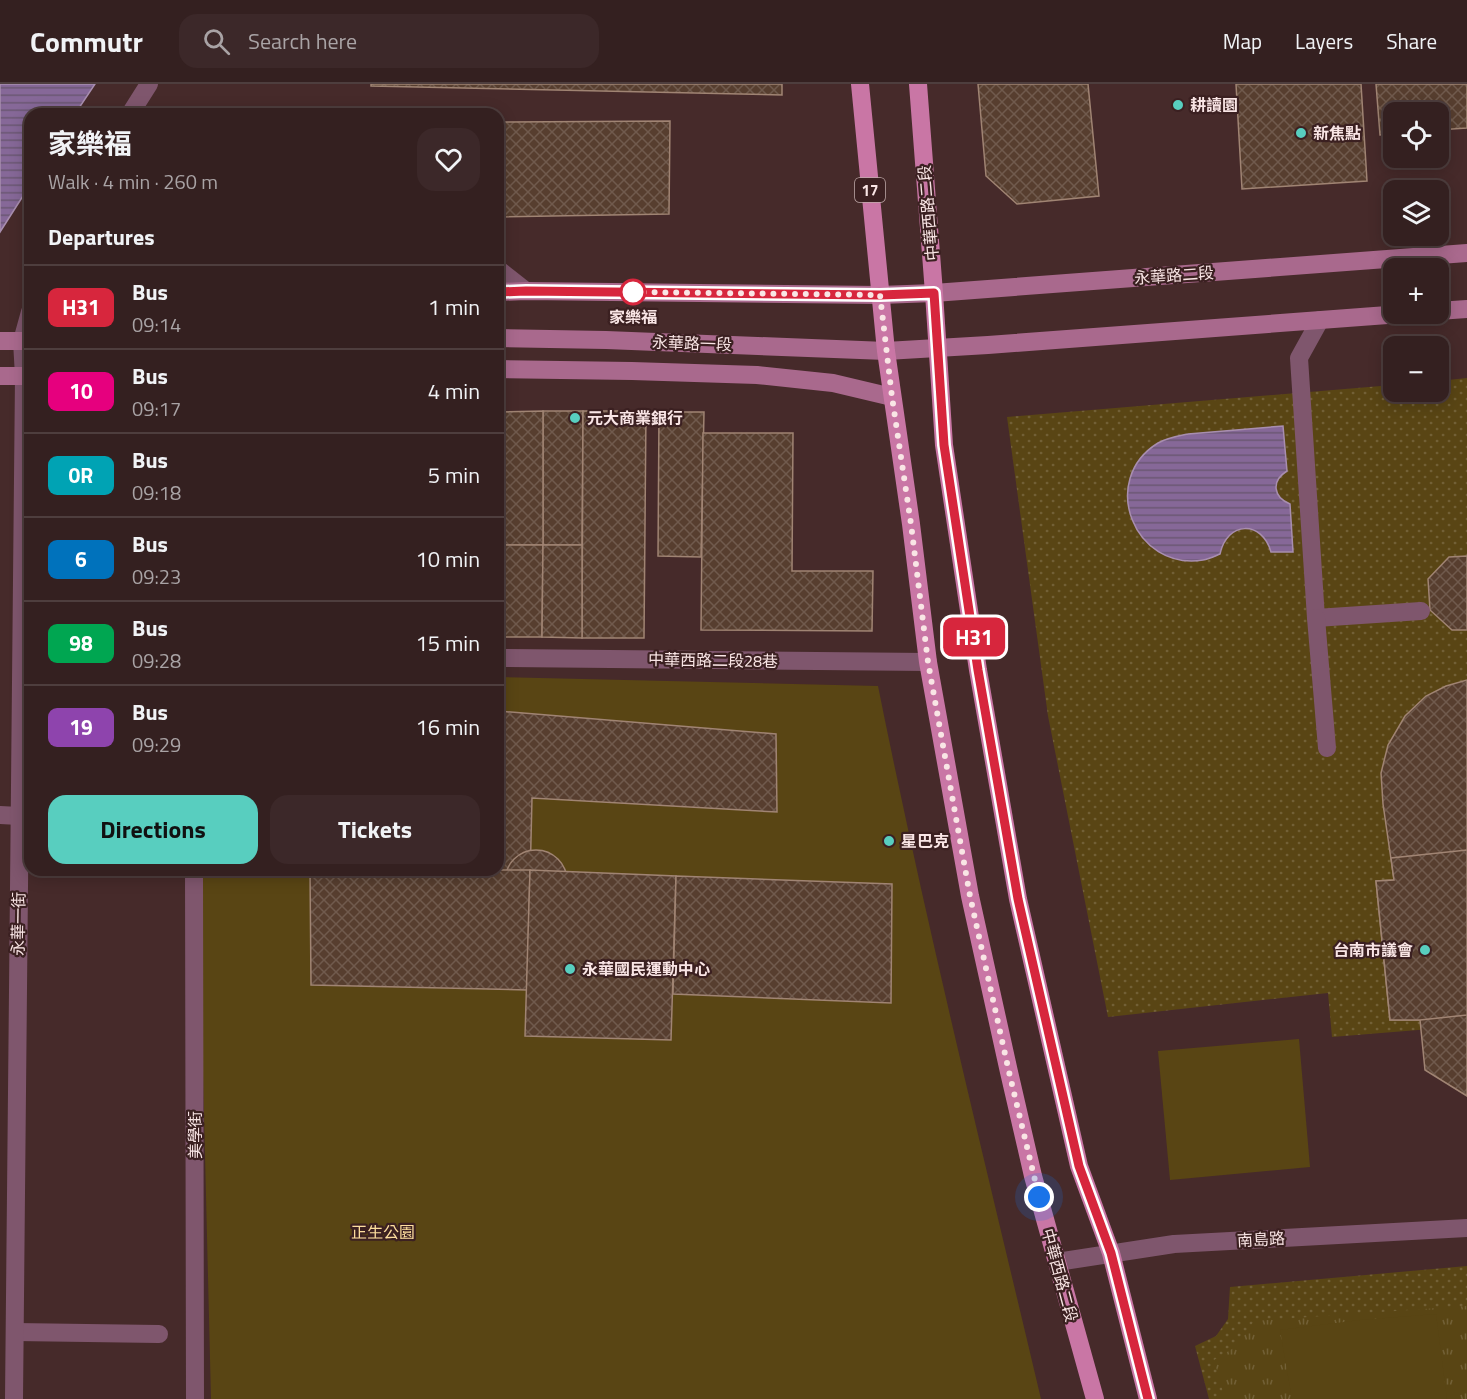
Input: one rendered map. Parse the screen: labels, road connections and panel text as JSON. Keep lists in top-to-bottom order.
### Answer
{
  "streets": {
    "main road": ["17", "中華西路二段"],
    "street": [
      "永華路二段",
      "永華路一段",
      "中華西路二段28巷",
      "永華一街",
      "美學街",
      "南島路"
    ]
  },
  "crossings": [
    ["中華西路二段", "永華路二段"],
    ["中華西路二段", "永華路一段"],
    ["中華西路二段", "中華西路二段28巷"],
    ["中華西路二段", "南島路"]
  ],
  "parks": ["正生公園"],
  "places": [
    "耕讀園",
    "新焦點",
    "家樂福",
    "元大商業銀行",
    "星巴克",
    "台南市議會",
    "永華國民運動中心"
  ],
  "lines": ["bus line H31"],
  "page": {
    "header": "Commutr",
    "search": "Search here",
    "nav": ["Map", "Layers", "Share"],
    "on_map": "H31",
    "map_buttons": ["+", "−"],
    "heading": [
      ["家樂福", "Walk · 4 min · 260 m"],
      "Departures"
    ],
    "list": [
      {
        "mark": "H31",
        "name": "Bus",
        "note": "09:14",
        "value": "1 min"
      },
      {
        "mark": "10",
        "name": "Bus",
        "note": "09:17",
        "value": "4 min"
      },
      {
        "mark": "0R",
        "name": "Bus",
        "note": "09:18",
        "value": "5 min"
      },
      {
        "mark": "6",
        "name": "Bus",
        "note": "09:23",
        "value": "10 min"
      },
      {
        "mark": "98",
        "name": "Bus",
        "note": "09:28",
        "value": "15 min"
      },
      {
        "mark": "19",
        "name": "Bus",
        "note": "09:29",
        "value": "16 min"
      }
    ],
    "buttons": ["Directions", "Tickets"]
  }
}
